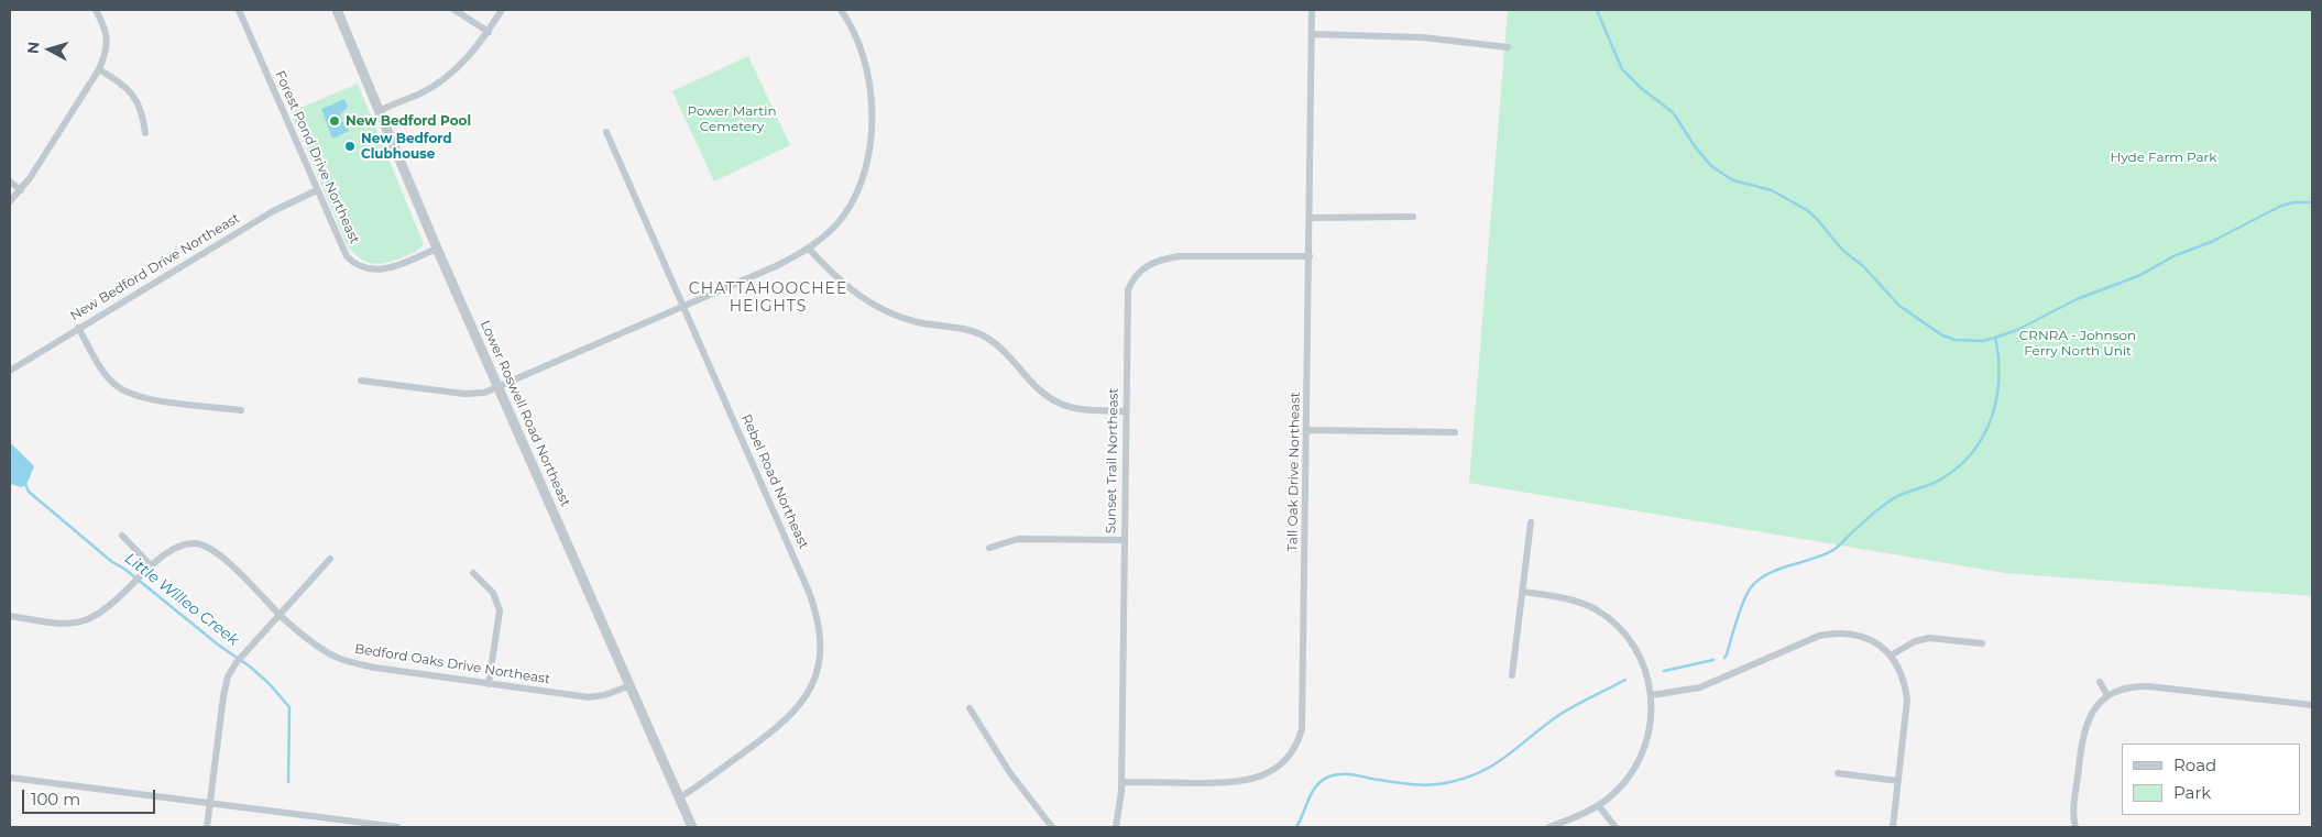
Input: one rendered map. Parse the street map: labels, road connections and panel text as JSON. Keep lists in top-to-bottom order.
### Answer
{
  "streets": {
    "street": [
      "Forest Pond Drive Northeast",
      "New Bedford Drive Northeast",
      "Lower Roswell Road Northeast",
      "Sunset Trail Northeast",
      "Tall Oak Drive Northeast",
      "Rebel Road Northeast",
      "Bedford Oaks Drive Northeast"
    ]
  },
  "crossings": [
    ["Forest Pond Drive Northeast", "New Bedford Drive Northeast"],
    ["Forest Pond Drive Northeast", "Lower Roswell Road Northeast"],
    ["Lower Roswell Road Northeast", "Rebel Road Northeast"],
    ["Lower Roswell Road Northeast", "Bedford Oaks Drive Northeast"],
    ["Sunset Trail Northeast", "Tall Oak Drive Northeast"]
  ],
  "districts": ["CHATTAHOOCHEE HEIGHTS"],
  "water": ["Little Willeo Creek"],
  "parks": ["Power Martin Cemetery", "Hyde Farm Park", "CRNRA - Johnson Ferry North Unit"],
  "places": ["New Bedford Pool", "New Bedford Clubhouse"],
  "legend": ["Road", "Park"],
  "scale_bar": "100 m",
  "north": "left"
}
